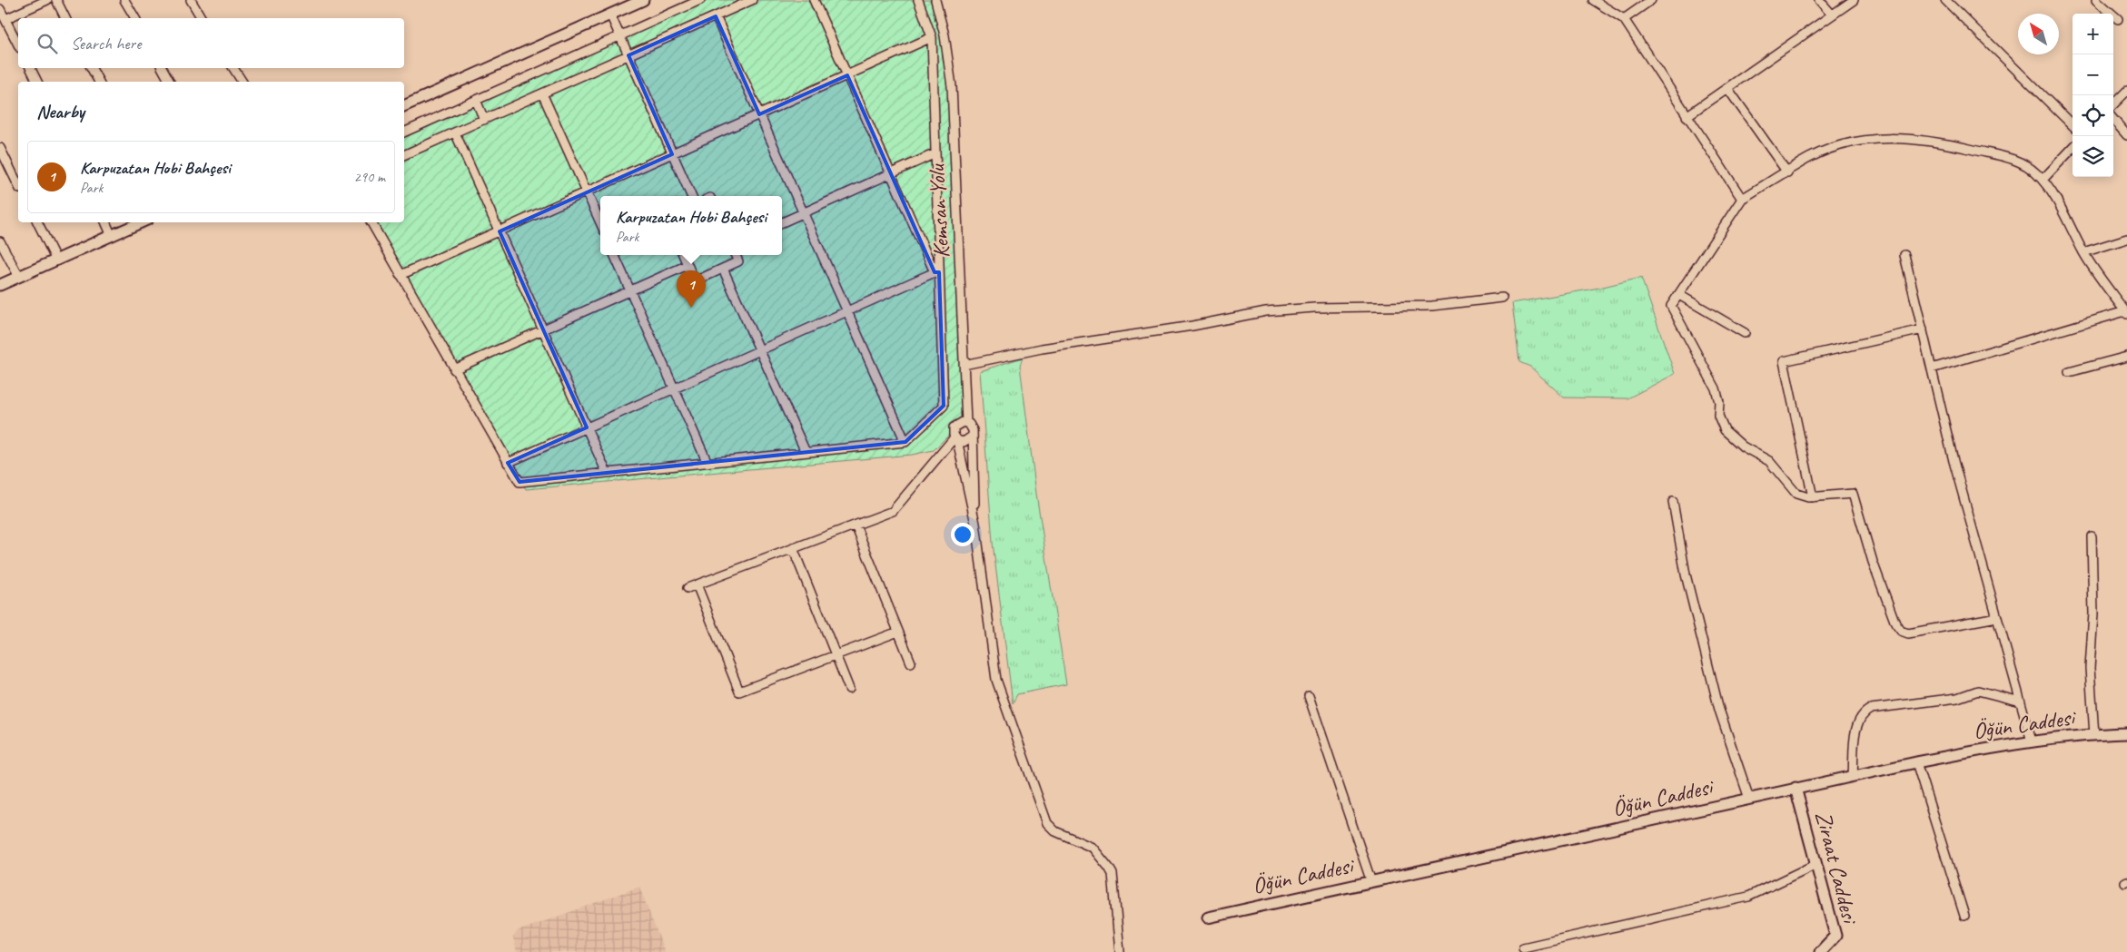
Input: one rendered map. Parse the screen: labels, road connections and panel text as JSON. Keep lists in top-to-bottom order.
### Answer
{
  "streets": {
    "street": ["Kemsan Yolu", "Öğün Caddesi", "Ziraat Caddesi"]
  },
  "crossings": [
    ["Öğün Caddesi", "Ziraat Caddesi"]
  ],
  "north": "top left",
  "page": {
    "map_buttons": ["+", "−"],
    "search": "Search here",
    "heading": "Nearby",
    "list": [
      {
        "mark": "1",
        "name": "Karpuzatan Hobi Bahçesi",
        "note": "Park",
        "value": "290 m"
      }
    ],
    "popup": ["Karpuzatan Hobi Bahçesi", "Park"],
    "pins": "1"
  }
}
